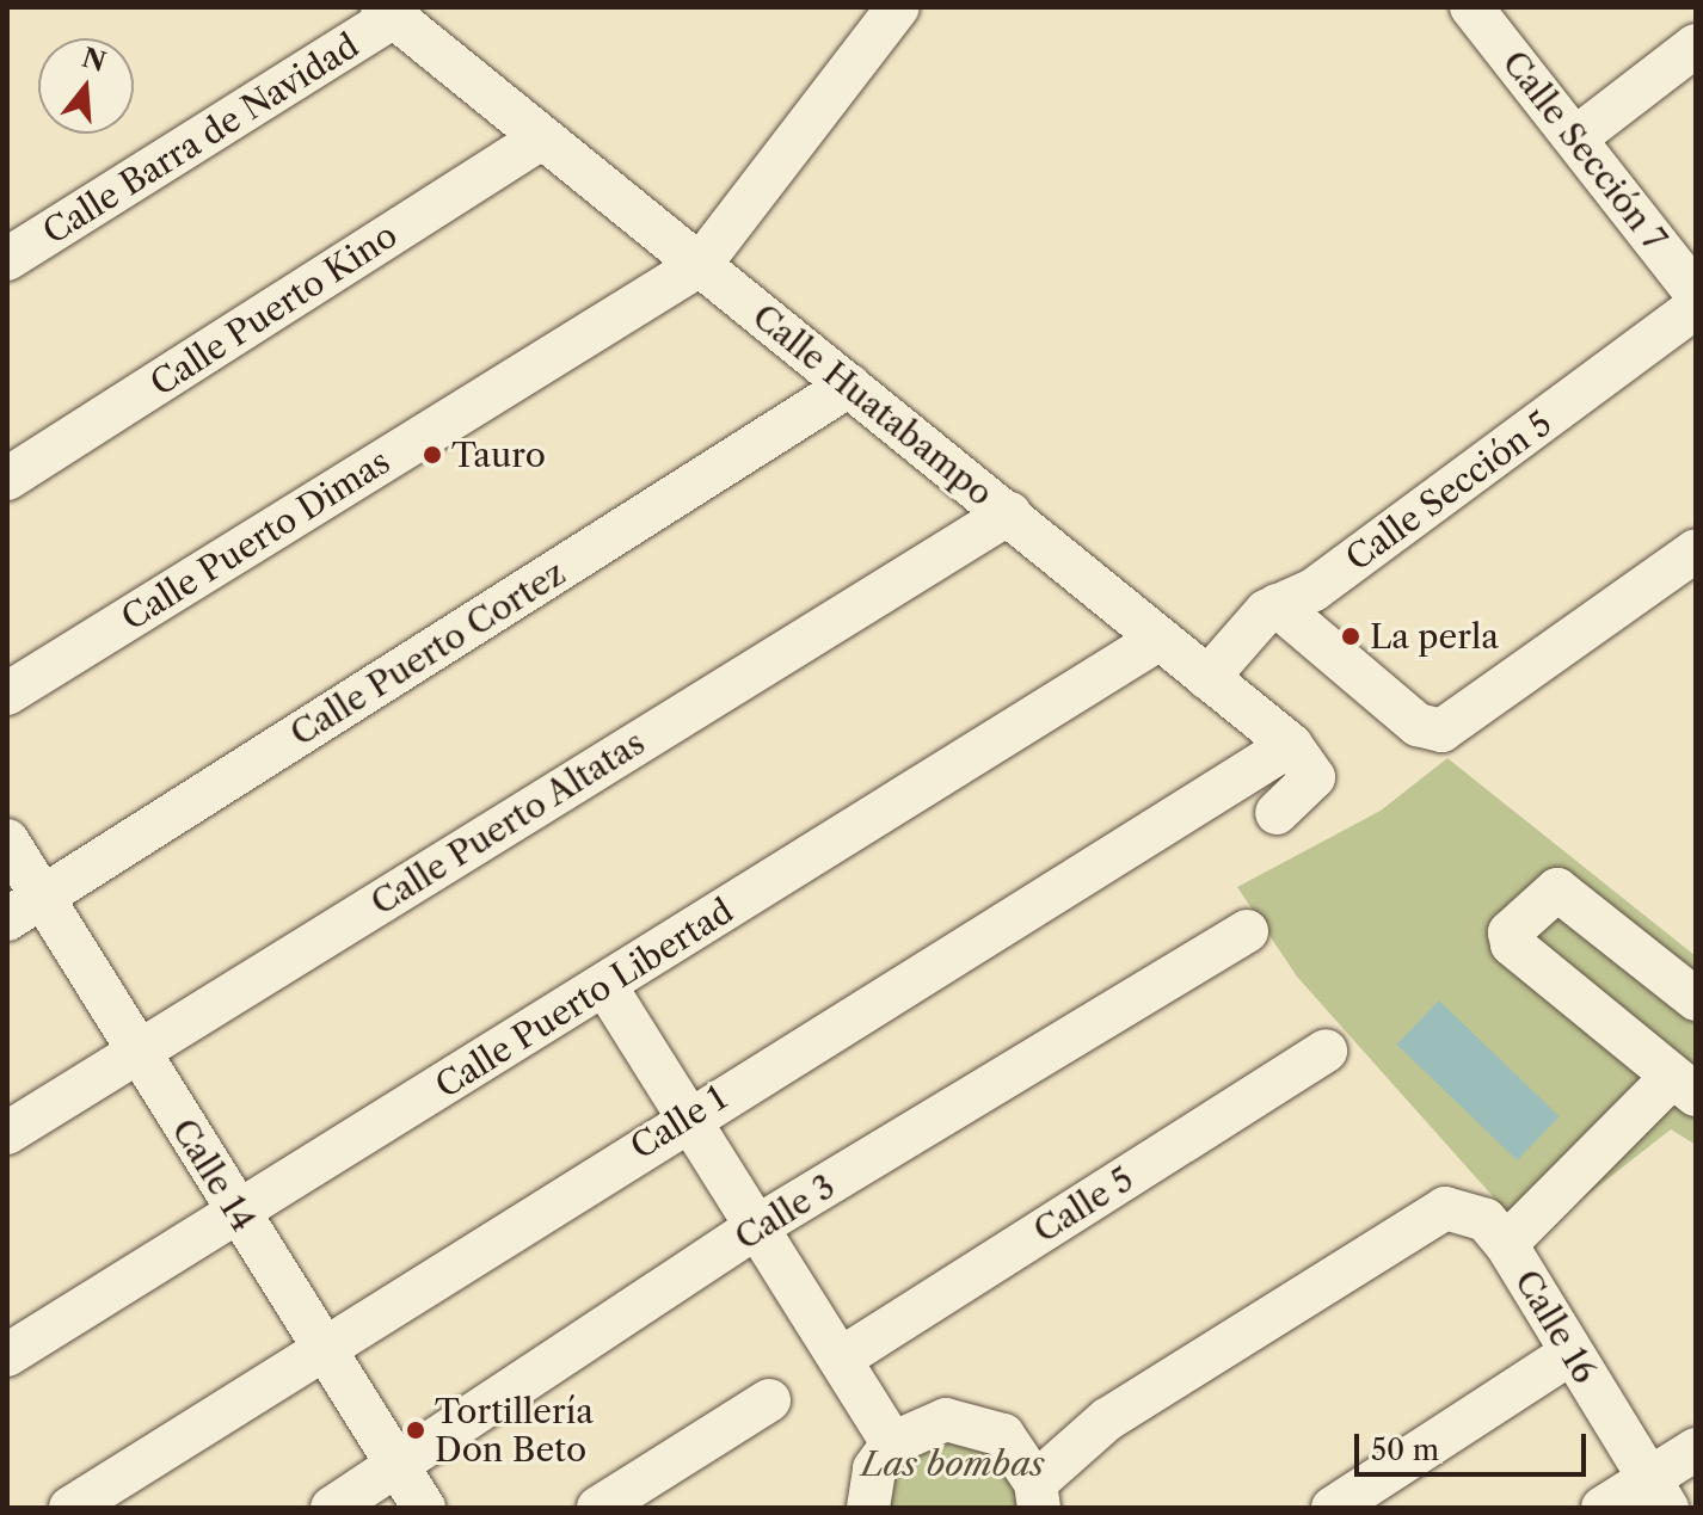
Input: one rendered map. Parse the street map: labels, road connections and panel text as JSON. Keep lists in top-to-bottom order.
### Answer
{
  "streets": {
    "street": [
      "Calle Barra de Navidad",
      "Calle Sección 7",
      "Calle Puerto Kino",
      "Calle Huatabampo",
      "Calle Sección 5",
      "Calle Puerto Dimas",
      "Calle Puerto Cortez",
      "Calle Puerto Altatas",
      "Calle Puerto Libertad",
      "Calle 1",
      "Calle 14",
      "Calle 5",
      "Calle 3",
      "Calle 16"
    ]
  },
  "crossings": [
    ["Calle Barra de Navidad", "Calle Huatabampo"],
    ["Calle Puerto Kino", "Calle Huatabampo"],
    ["Calle Huatabampo", "Calle Sección 5"],
    ["Calle Huatabampo", "Calle Puerto Dimas"],
    ["Calle Huatabampo", "Calle Puerto Cortez"],
    ["Calle Huatabampo", "Calle Puerto Altatas"],
    ["Calle Huatabampo", "Calle Puerto Libertad"],
    ["Calle Huatabampo", "Calle 1"],
    ["Calle Puerto Cortez", "Calle 14"],
    ["Calle Puerto Altatas", "Calle 14"],
    ["Calle Puerto Libertad", "Calle 14"],
    ["Calle 1", "Calle 14"],
    ["Calle 14", "Calle 3"]
  ],
  "parks": ["Las bombas"],
  "places": ["Tauro", "La perla", "Tortillería Don Beto"],
  "scale_bar": "50 m",
  "north": "top"
}
